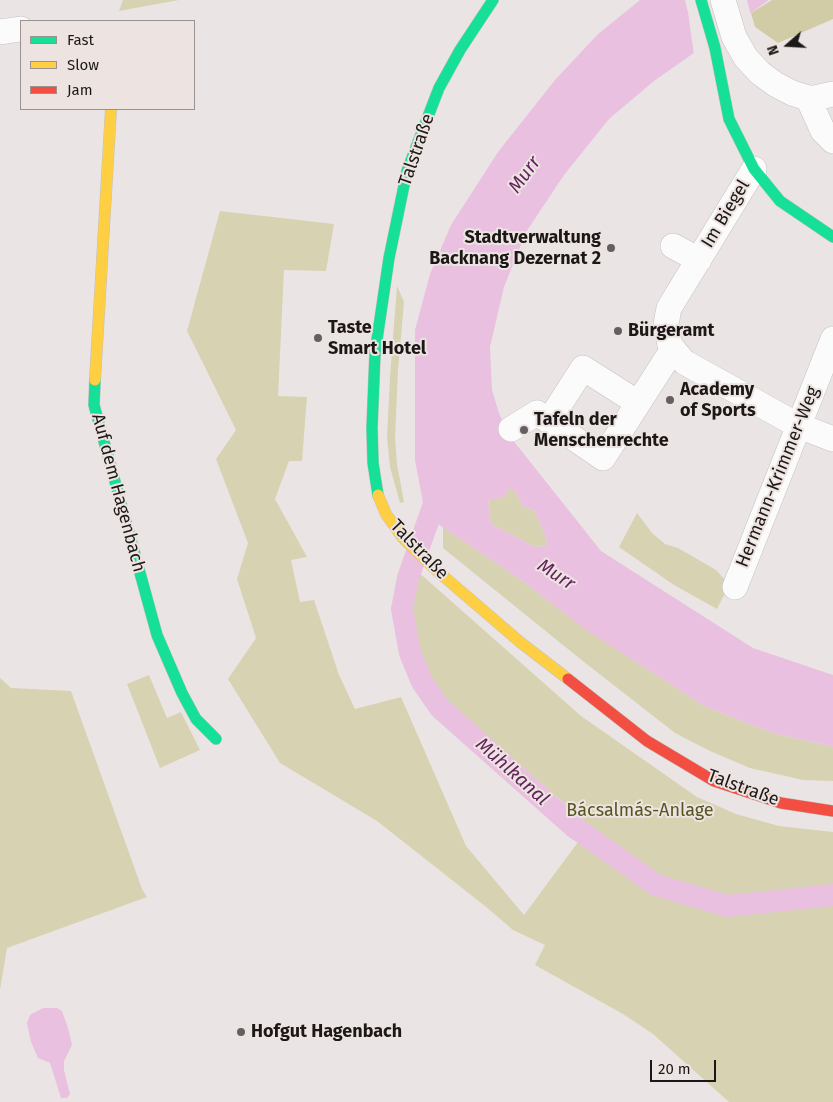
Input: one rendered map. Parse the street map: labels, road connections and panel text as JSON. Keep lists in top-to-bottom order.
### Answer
{
  "streets": {
    "street": [
      "Talstraße",
      "Im Biegel",
      "Hermann-Krimmer-Weg",
      "Auf dem Hagenbach"
    ]
  },
  "water": ["Murr", "Mühlkanal"],
  "parks": ["Bácsalmás-Anlage"],
  "places": [
    "Stadtverwaltung Backnang Dezernat 2",
    "Bürgeramt",
    "Taste Smart Hotel",
    "Academy of Sports",
    "Tafeln der Menschenrechte",
    "Hofgut Hagenbach"
  ],
  "legend": ["Fast", "Slow", "Jam"],
  "scale_bar": "20 m",
  "north": "left"
}
